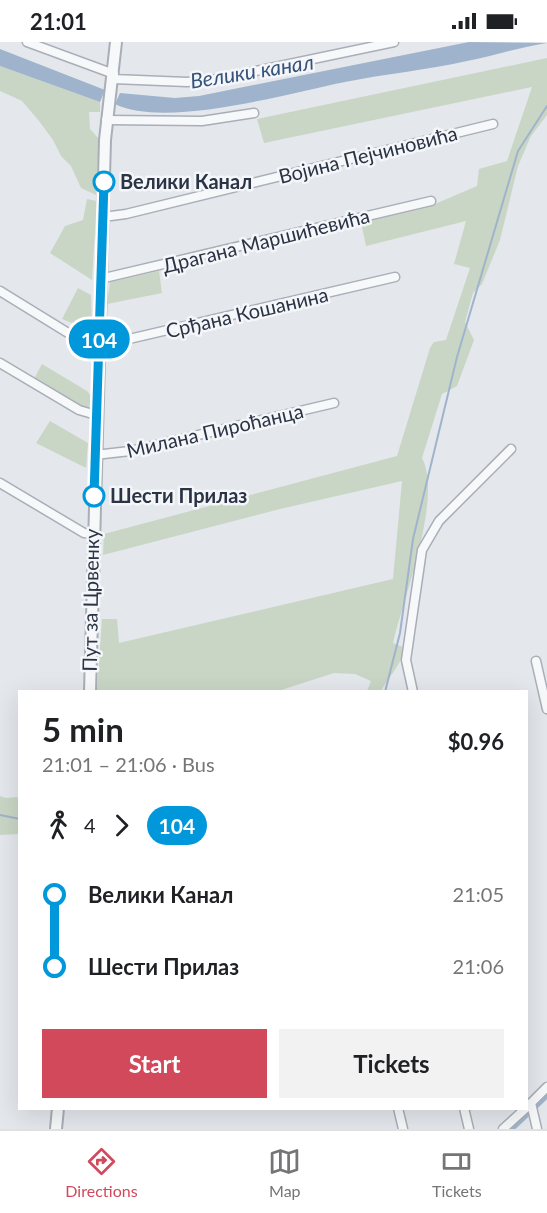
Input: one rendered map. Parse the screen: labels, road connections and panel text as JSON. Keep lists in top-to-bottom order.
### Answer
{
  "streets": {
    "street": [
      "Војина Пејчиновића",
      "Драгана Маршићевића",
      "Срђана Кошанина",
      "Милана Пироћанца",
      "Пут за Црвенку"
    ]
  },
  "crossings": [
    ["Војина Пејчиновића", "Пут за Црвенку"],
    ["Драгана Маршићевића", "Пут за Црвенку"],
    ["Срђана Кошанина", "Пут за Црвенку"],
    ["Милана Пироћанца", "Пут за Црвенку"]
  ],
  "water": ["Велики канал"],
  "places": ["Велики Канал", "Шести Прилаз"],
  "lines": ["bus line 104"],
  "page": {
    "status": "21:01",
    "on_map": "104",
    "heading": ["5 min", "21:01 – 21:06 · Bus", "$0.96"],
    "legs": ["4", "104"],
    "list": [
      {
        "name": "Велики Канал",
        "value": "21:05"
      },
      {
        "name": "Шести Прилаз",
        "value": "21:06"
      }
    ],
    "buttons": ["Start", "Tickets"],
    "tabs": ["Directions", "Map", "Tickets"]
  }
}
